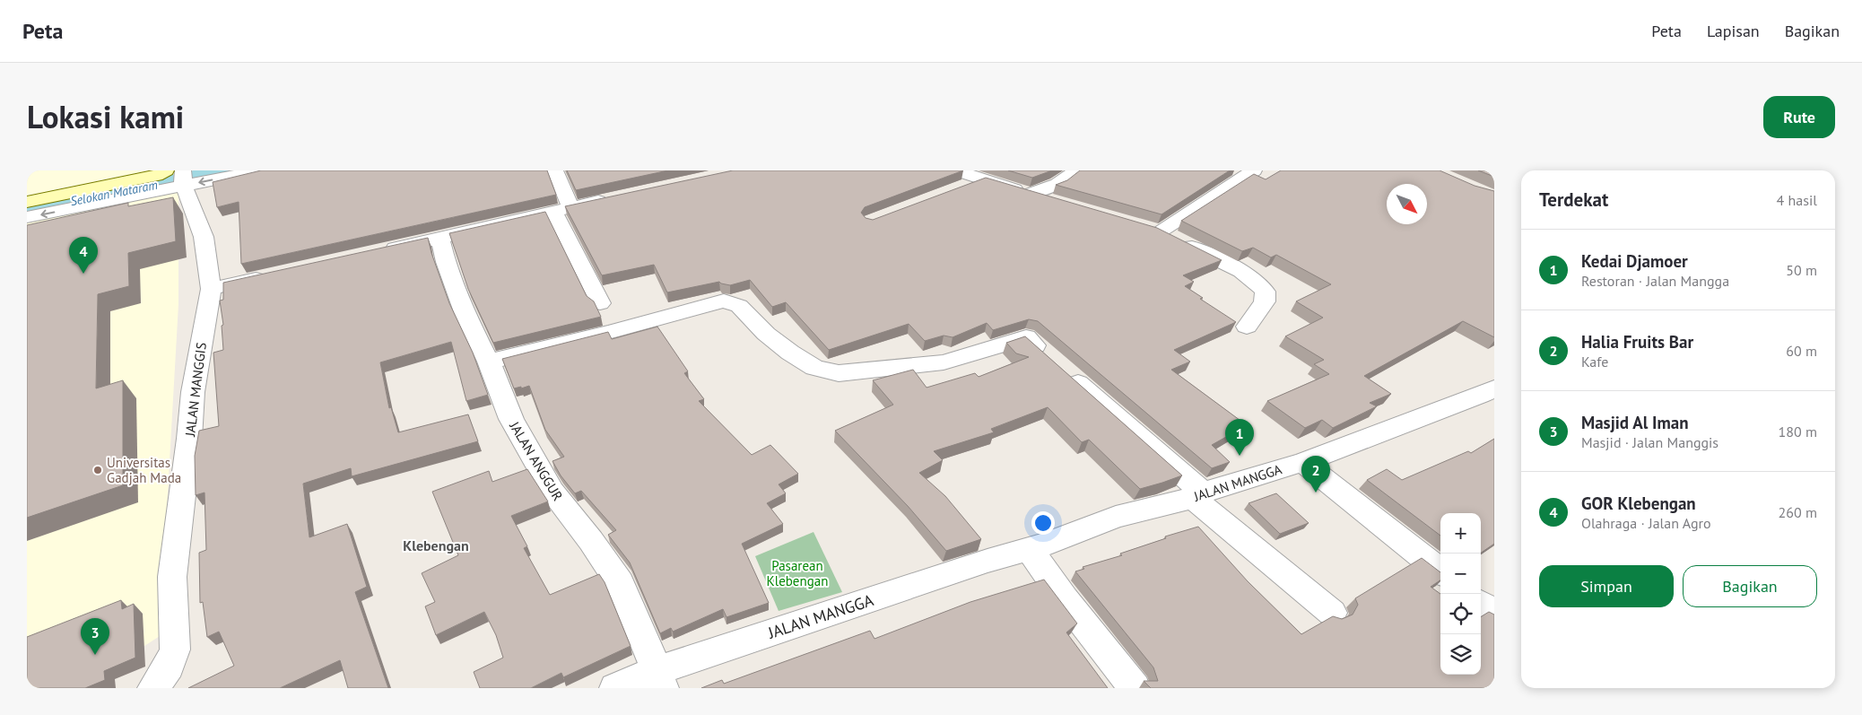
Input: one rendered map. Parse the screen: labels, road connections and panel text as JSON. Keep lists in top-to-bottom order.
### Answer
{
  "streets": {
    "street": ["JALAN MANGGIS", "JALAN ANGGUR", "JALAN MANGGA"]
  },
  "crossings": [
    ["JALAN ANGGUR", "JALAN MANGGA"]
  ],
  "districts": ["Klebengan"],
  "water": ["Selokan Mataram"],
  "parks": ["Pasarean Klebengan"],
  "places": ["Universitas Gadjah Mada"],
  "north": "bottom right",
  "page": {
    "header": "Peta",
    "nav": ["Peta", "Lapisan", "Bagikan"],
    "title": "Lokasi kami",
    "buttons": [
      "Rute",
      ["Simpan", "Bagikan"]
    ],
    "heading": ["Terdekat", "4 hasil"],
    "list": [
      {
        "mark": "1",
        "name": "Kedai Djamoer",
        "note": "Restoran · Jalan Mangga",
        "value": "50 m"
      },
      {
        "mark": "2",
        "name": "Halia Fruits Bar",
        "note": "Kafe",
        "value": "60 m"
      },
      {
        "mark": "3",
        "name": "Masjid Al Iman",
        "note": "Masjid · Jalan Manggis",
        "value": "180 m"
      },
      {
        "mark": "4",
        "name": "GOR Klebengan",
        "note": "Olahraga · Jalan Agro",
        "value": "260 m"
      }
    ],
    "pins": [
      "4",
      "1",
      "2",
      "3"
    ],
    "map_buttons": ["+", "−"]
  }
}
